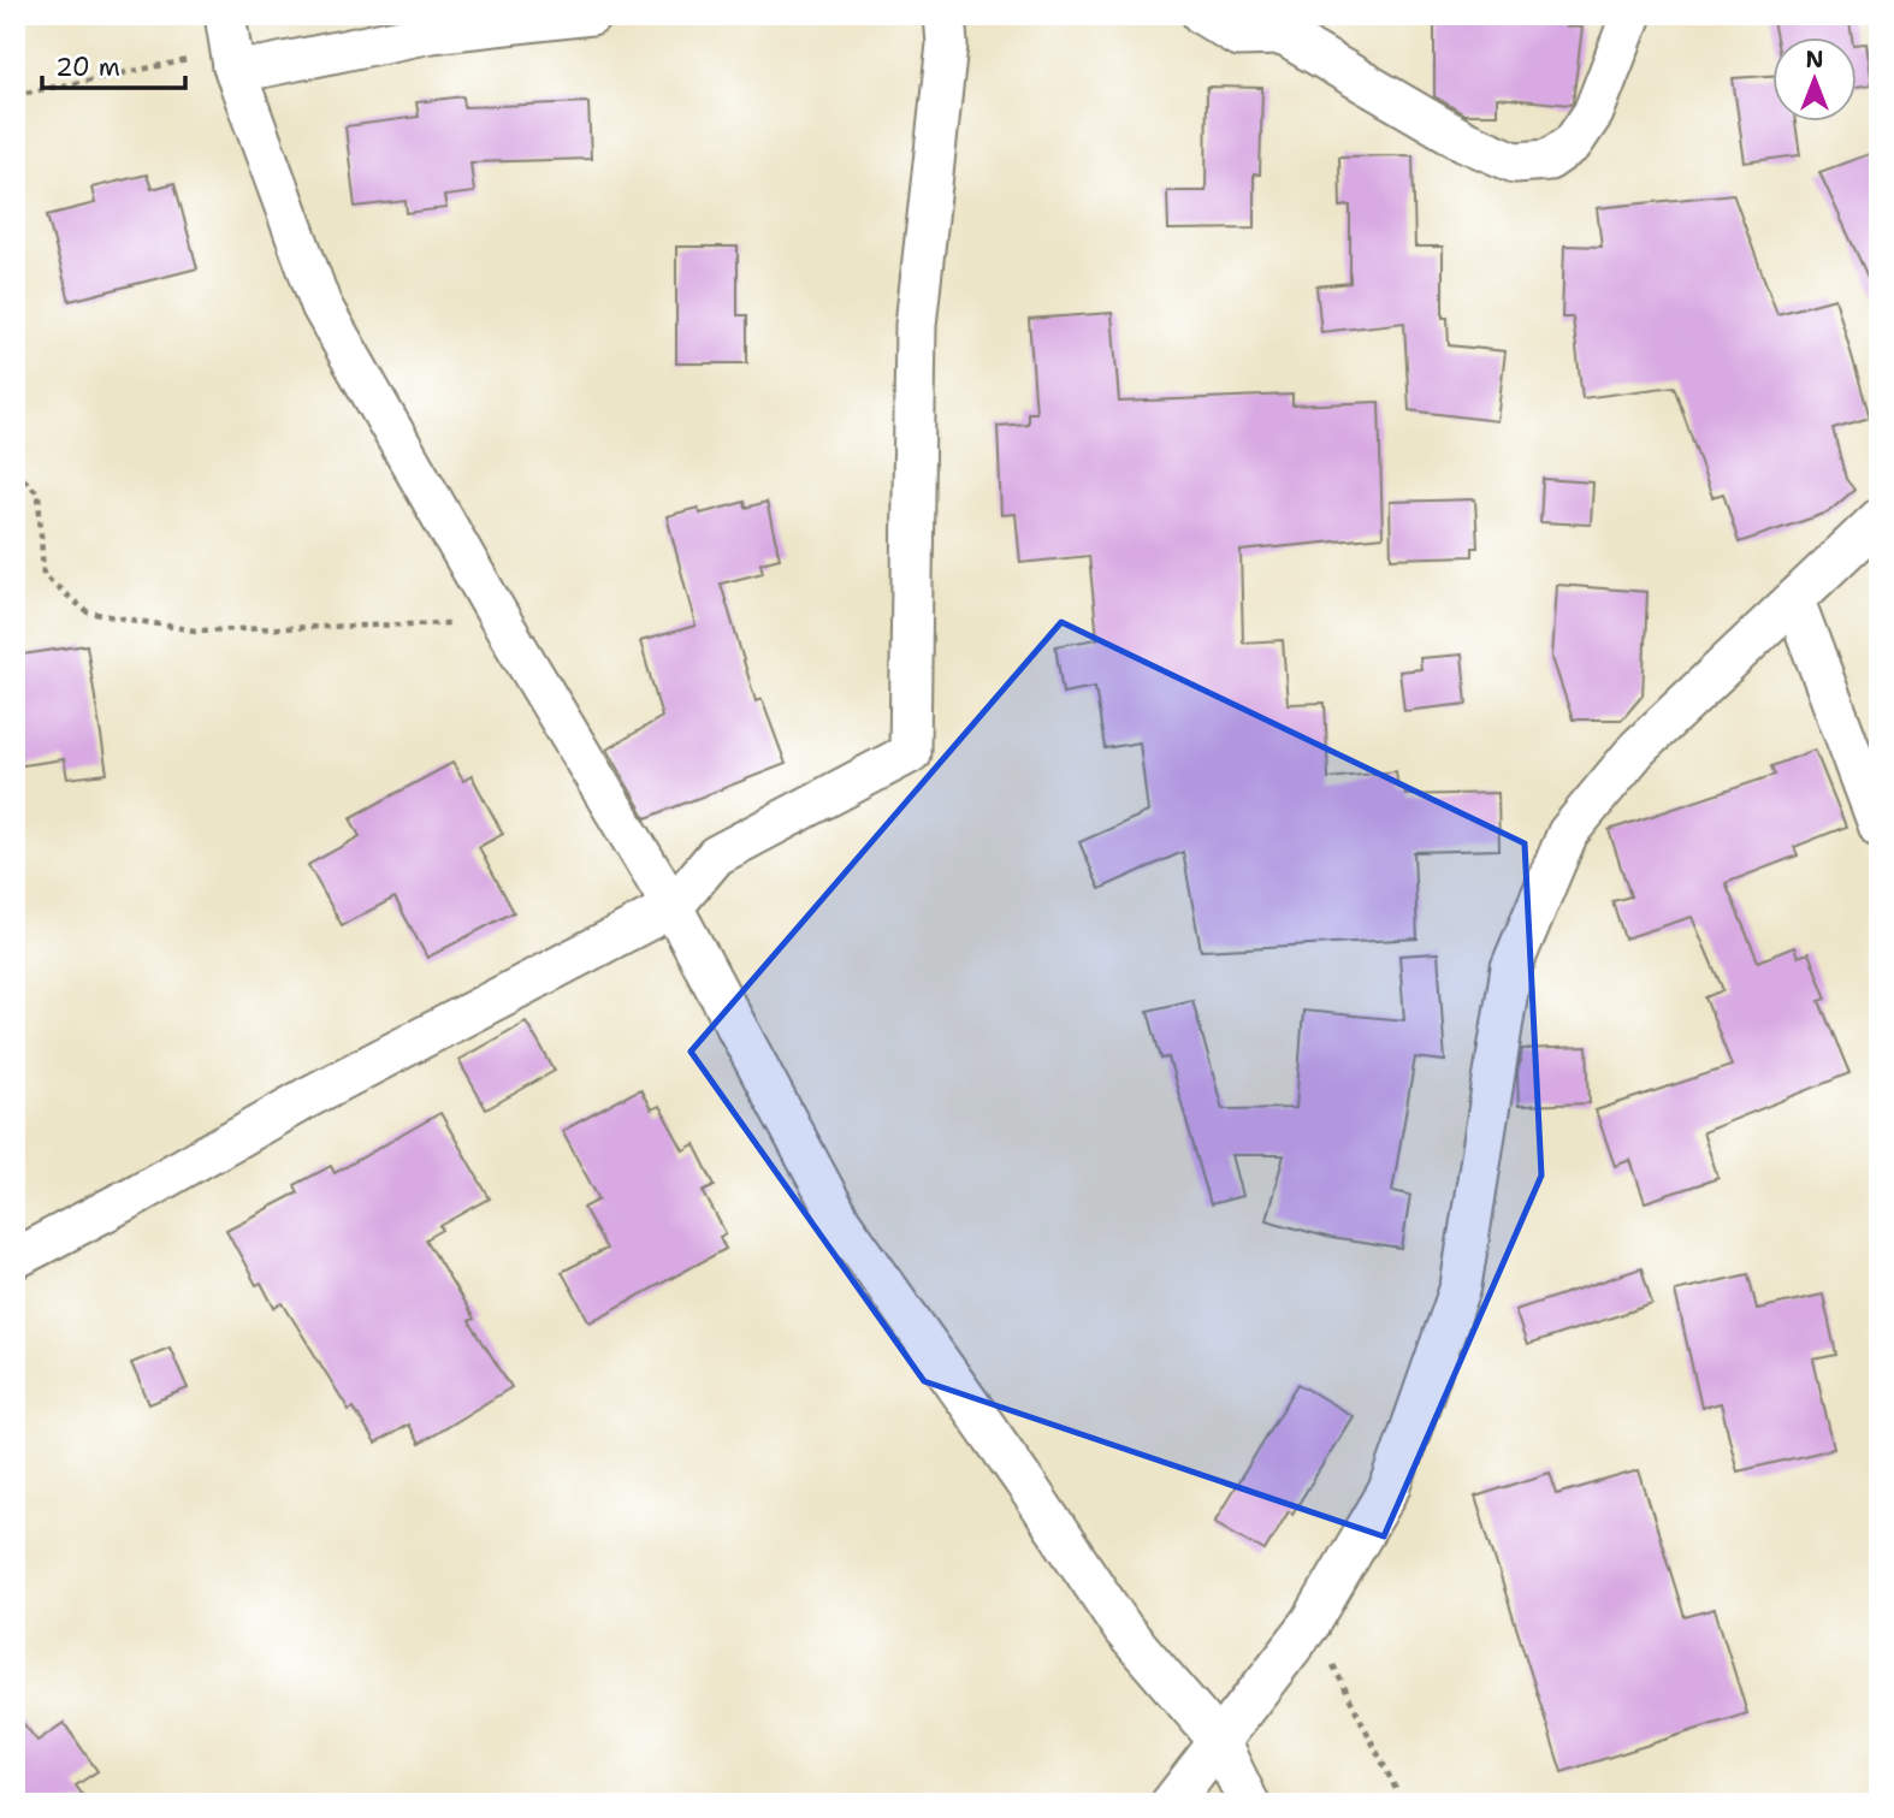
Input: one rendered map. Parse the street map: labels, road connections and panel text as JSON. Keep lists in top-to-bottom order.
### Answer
{
  "scale_bar": "20 m",
  "north": "top"
}
